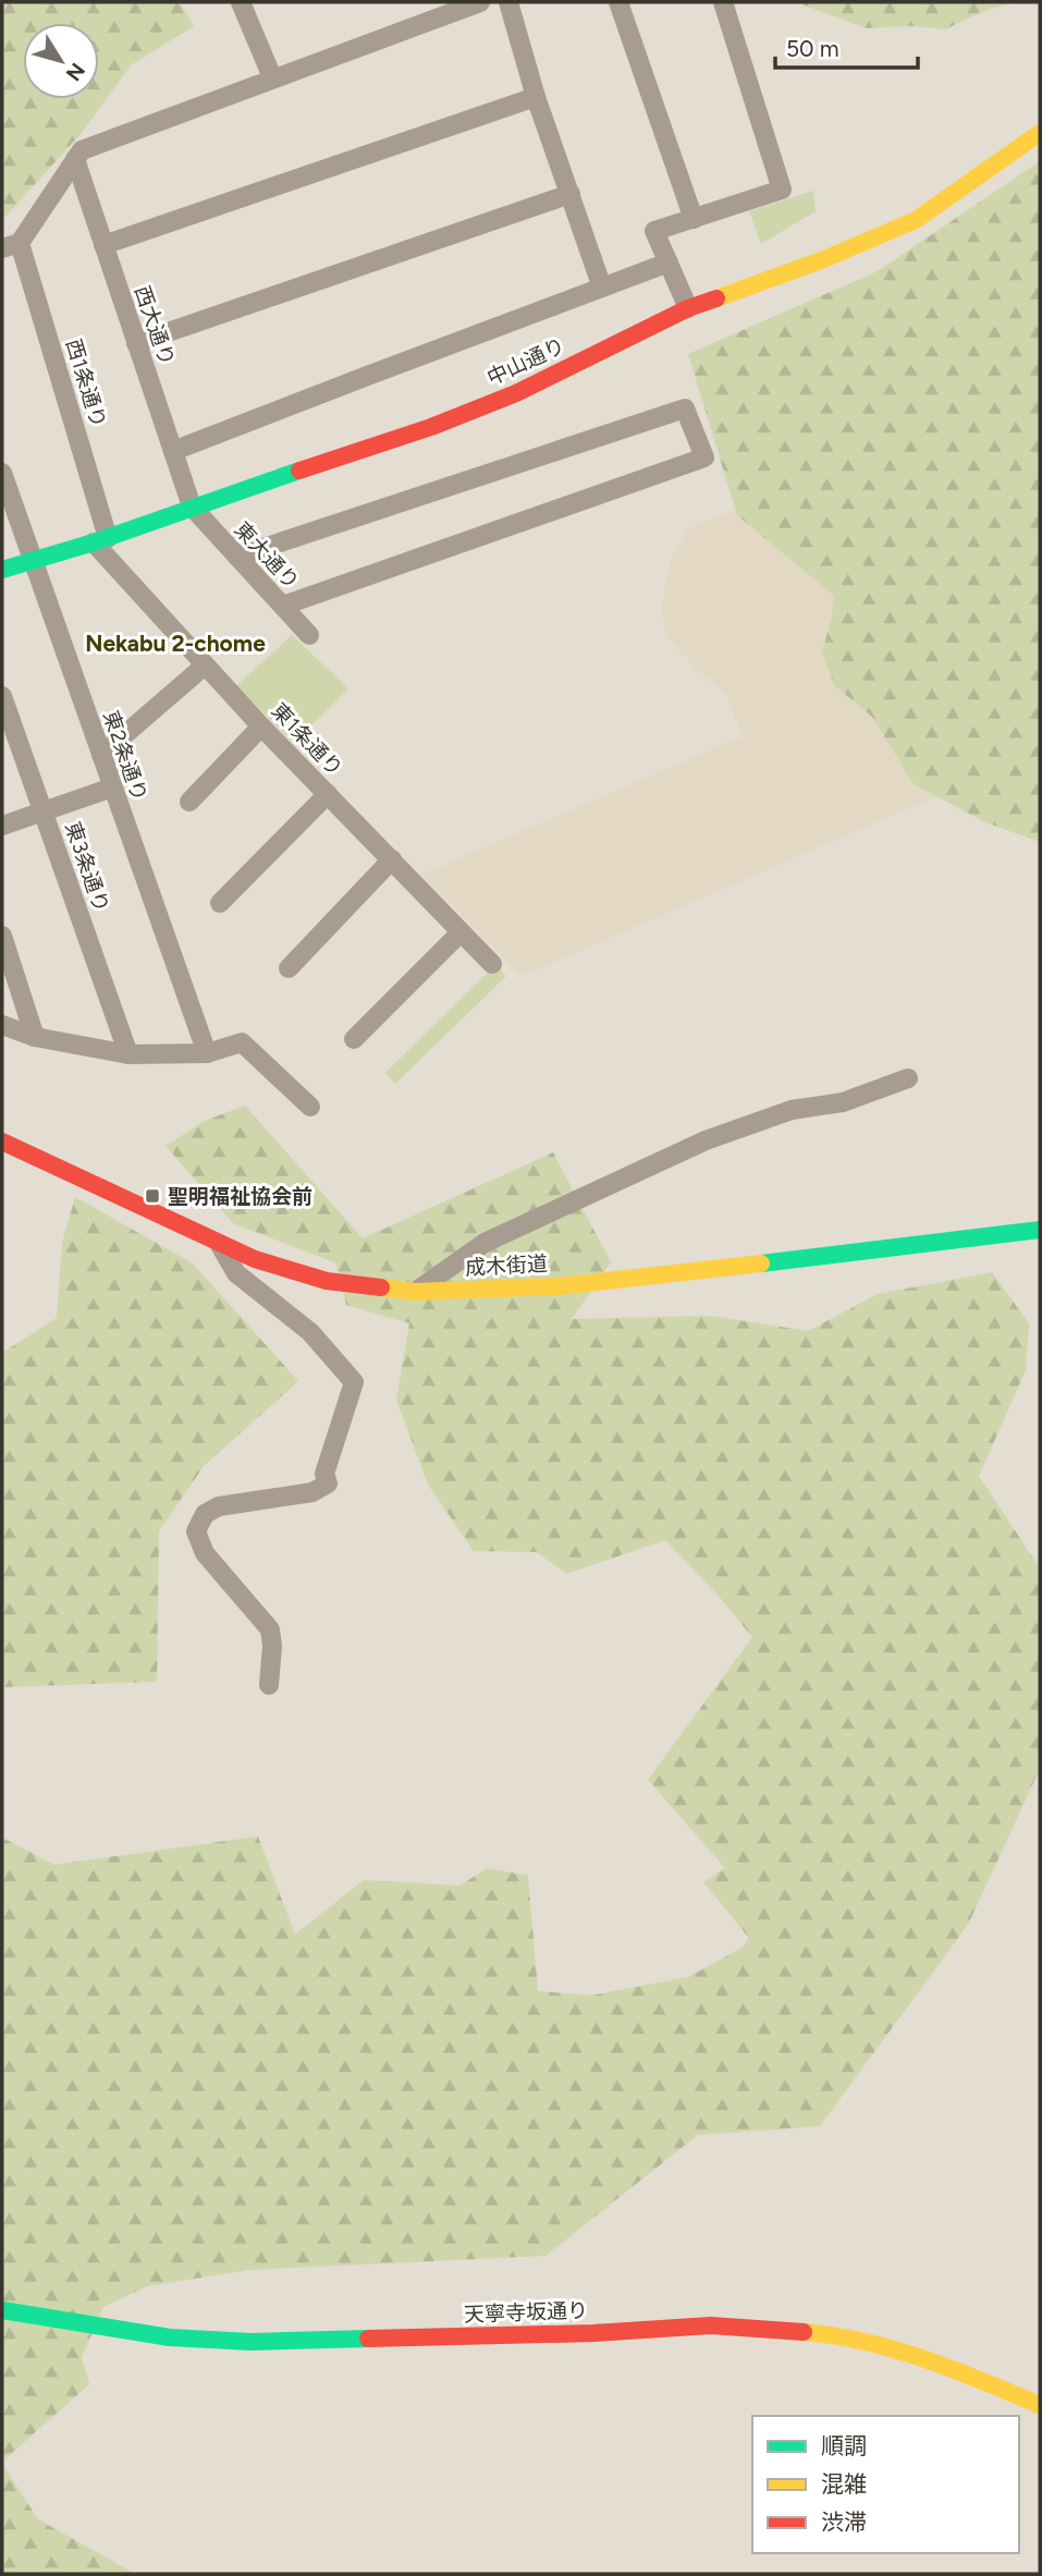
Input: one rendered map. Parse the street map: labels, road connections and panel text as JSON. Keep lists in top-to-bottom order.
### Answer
{
  "streets": {
    "street": [
      "西大通り",
      "中山通り",
      "西1条通り",
      "東大通り",
      "東1条通り",
      "東2条通り",
      "東3条通り",
      "成木街道",
      "天寧寺坂通り"
    ]
  },
  "crossings": [
    ["西大通り", "中山通り"],
    ["西大通り", "東大通り"],
    ["中山通り", "西1条通り"],
    ["中山通り", "東大通り"],
    ["中山通り", "東1条通り"],
    ["中山通り", "東2条通り"],
    ["西1条通り", "東1条通り"]
  ],
  "districts": ["Nekabu 2-chome"],
  "places": {
    "transit": ["聖明福祉協会前"]
  },
  "legend": ["順調", "混雑", "渋滞"],
  "scale_bar": "50 m",
  "north": "bottom right"
}
